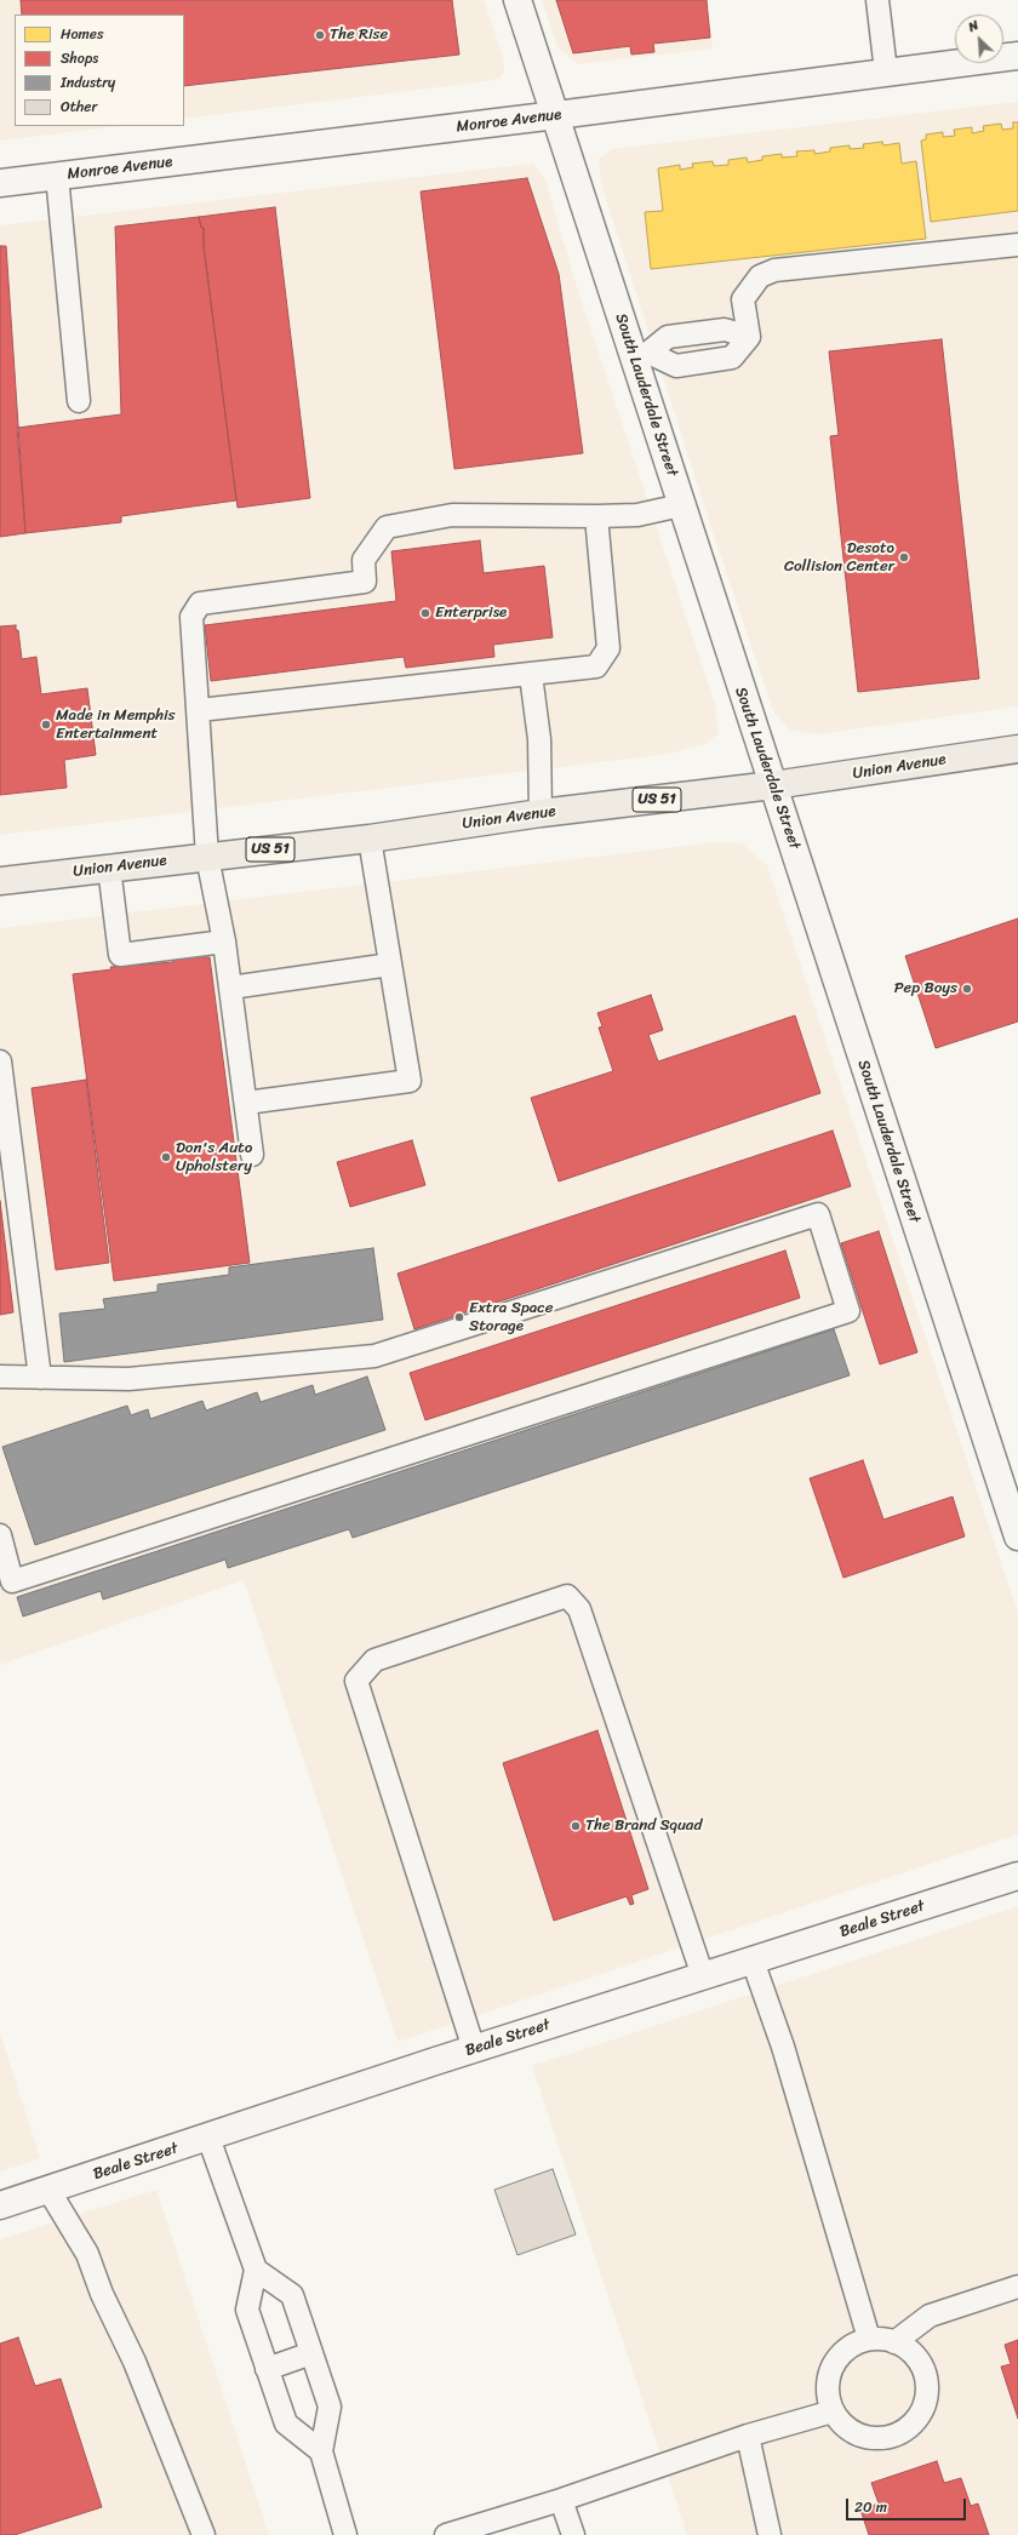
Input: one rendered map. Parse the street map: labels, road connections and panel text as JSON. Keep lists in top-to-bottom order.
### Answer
{
  "streets": {
    "main road": ["Union Avenue", "US 51"],
    "street": ["Monroe Avenue", "South Lauderdale Street", "Beale Street"]
  },
  "crossings": [
    ["Monroe Avenue", "South Lauderdale Street"],
    ["South Lauderdale Street", "Union Avenue"]
  ],
  "places": [
    "The Rise",
    "Desoto Collision Center",
    "Enterprise",
    "Made in Memphis Entertainment",
    "Pep Boys",
    "Don's Auto Upholstery",
    "Extra Space Storage",
    "The Brand Squad"
  ],
  "legend": [
    "Homes",
    "Shops",
    "Industry",
    "Other"
  ],
  "scale_bar": "20 m",
  "north": "top left"
}
